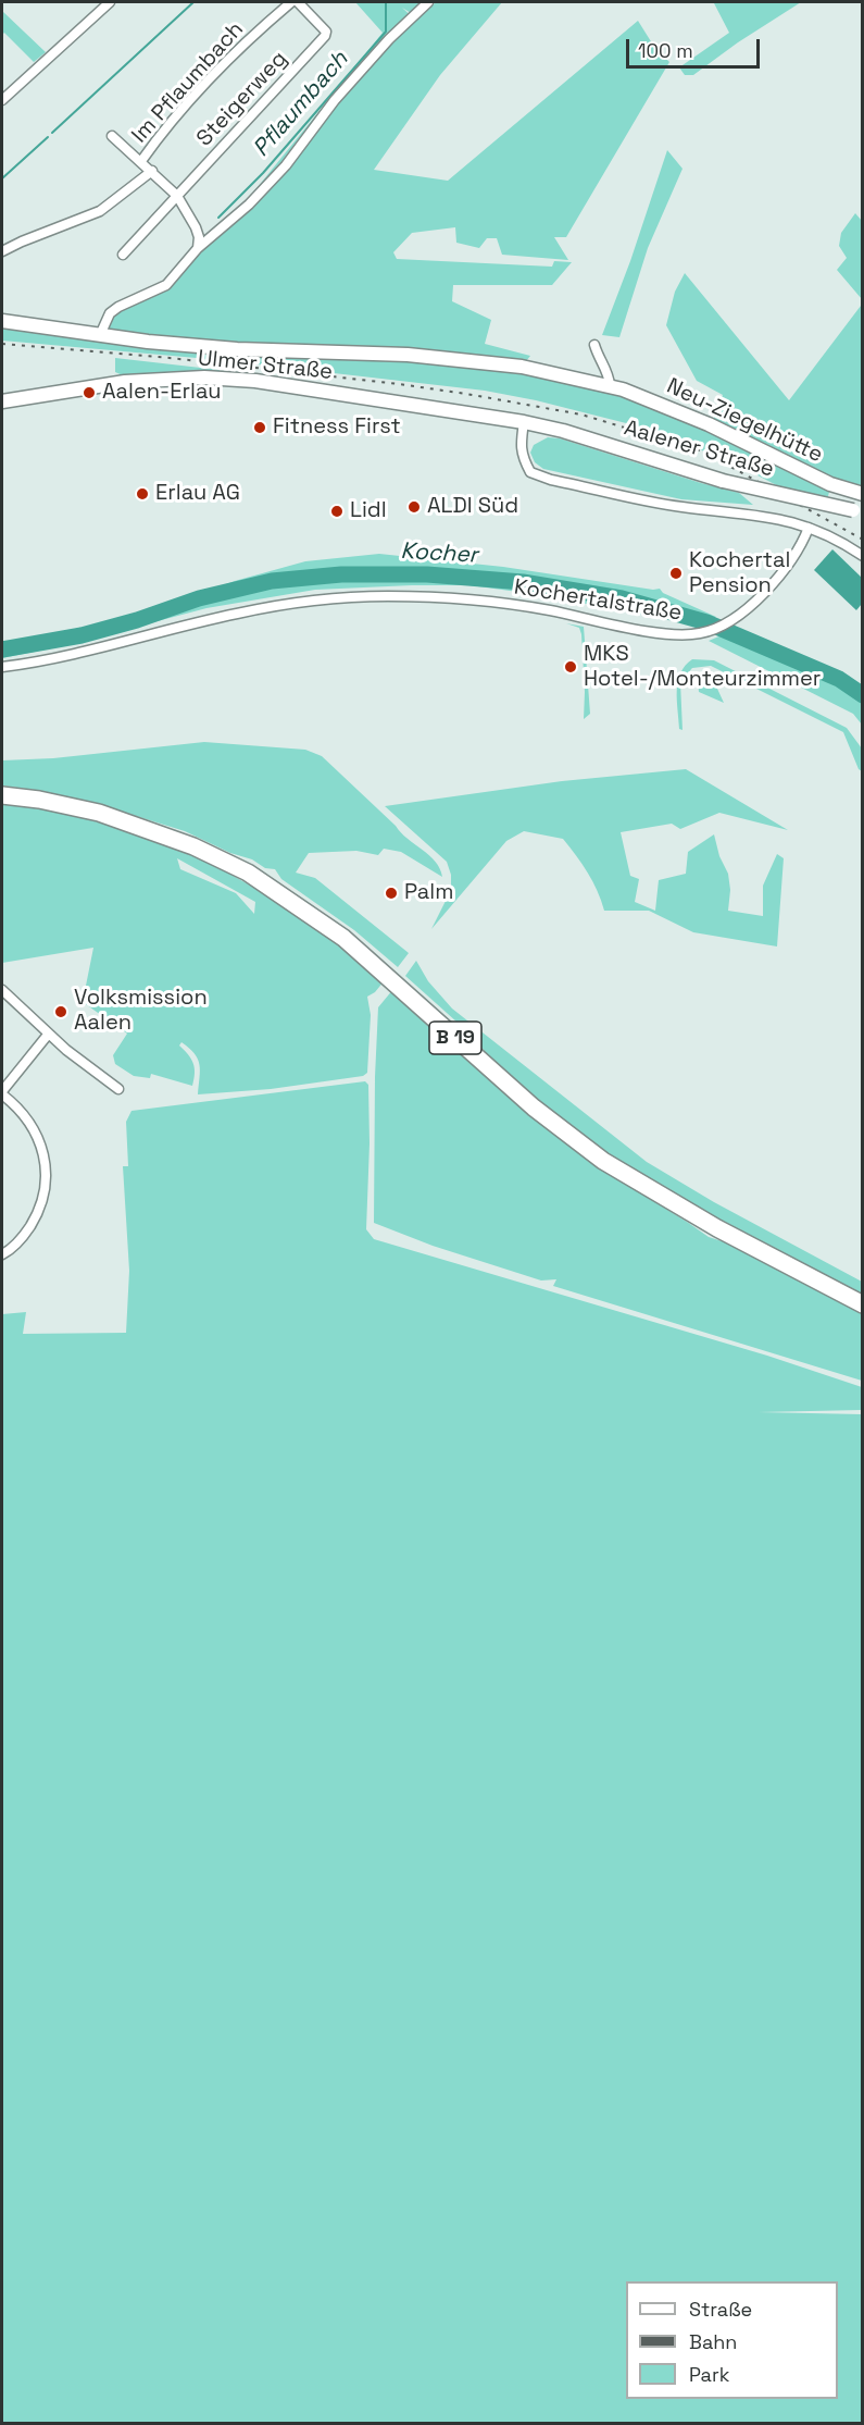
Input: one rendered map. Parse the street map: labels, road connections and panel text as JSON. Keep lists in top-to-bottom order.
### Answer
{
  "streets": {
    "highway": ["B 19"],
    "street": [
      "Im Pflaumbach",
      "Steigerweg",
      "Ulmer Straße",
      "Neu-Ziegelhütte",
      "Aalener Straße",
      "Kochertalstraße"
    ]
  },
  "crossings": [
    ["Im Pflaumbach", "Steigerweg"],
    ["Ulmer Straße", "Aalener Straße"]
  ],
  "water": ["Pflaumbach", "Kocher"],
  "places": [
    "Aalen-Erlau",
    "Fitness First",
    "Erlau AG",
    "ALDI Süd",
    "Lidl",
    "Kochertal Pension",
    "MKS Hotel-/Monteurzimmer",
    "Palm",
    "Volksmission Aalen"
  ],
  "legend": ["Straße", "Bahn", "Park"],
  "scale_bar": "100 m"
}
